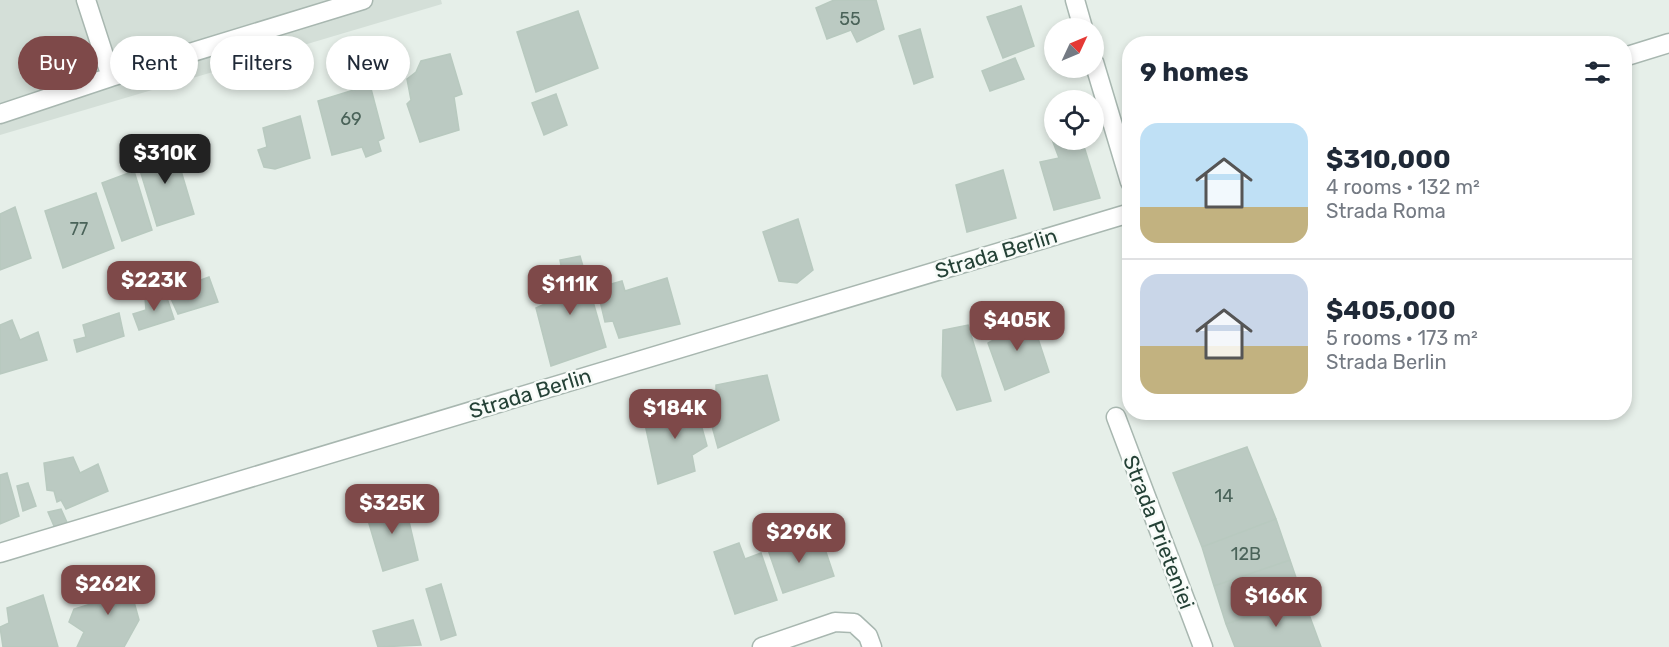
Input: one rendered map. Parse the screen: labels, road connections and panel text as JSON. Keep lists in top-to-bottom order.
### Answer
{
  "streets": {
    "street": ["Strada Berlin", "Strada Prieteniei"]
  },
  "house_numbers": [
    "55",
    "69",
    "77",
    "14",
    "12B"
  ],
  "north": "top right",
  "page": {
    "chip": [
      "Buy",
      "Rent",
      "Filters",
      "New"
    ],
    "heading": "9 homes",
    "list": [
      {
        "name": "$310,000",
        "note": "4 rooms · 132 m² · Strada Roma"
      },
      {
        "name": "$405,000",
        "note": "5 rooms · 173 m² · Strada Berlin"
      }
    ],
    "price": [
      "$310K",
      "$223K",
      "$111K",
      "$405K",
      "$184K",
      "$325K",
      "$296K",
      "$262K",
      "$166K"
    ]
  }
}
